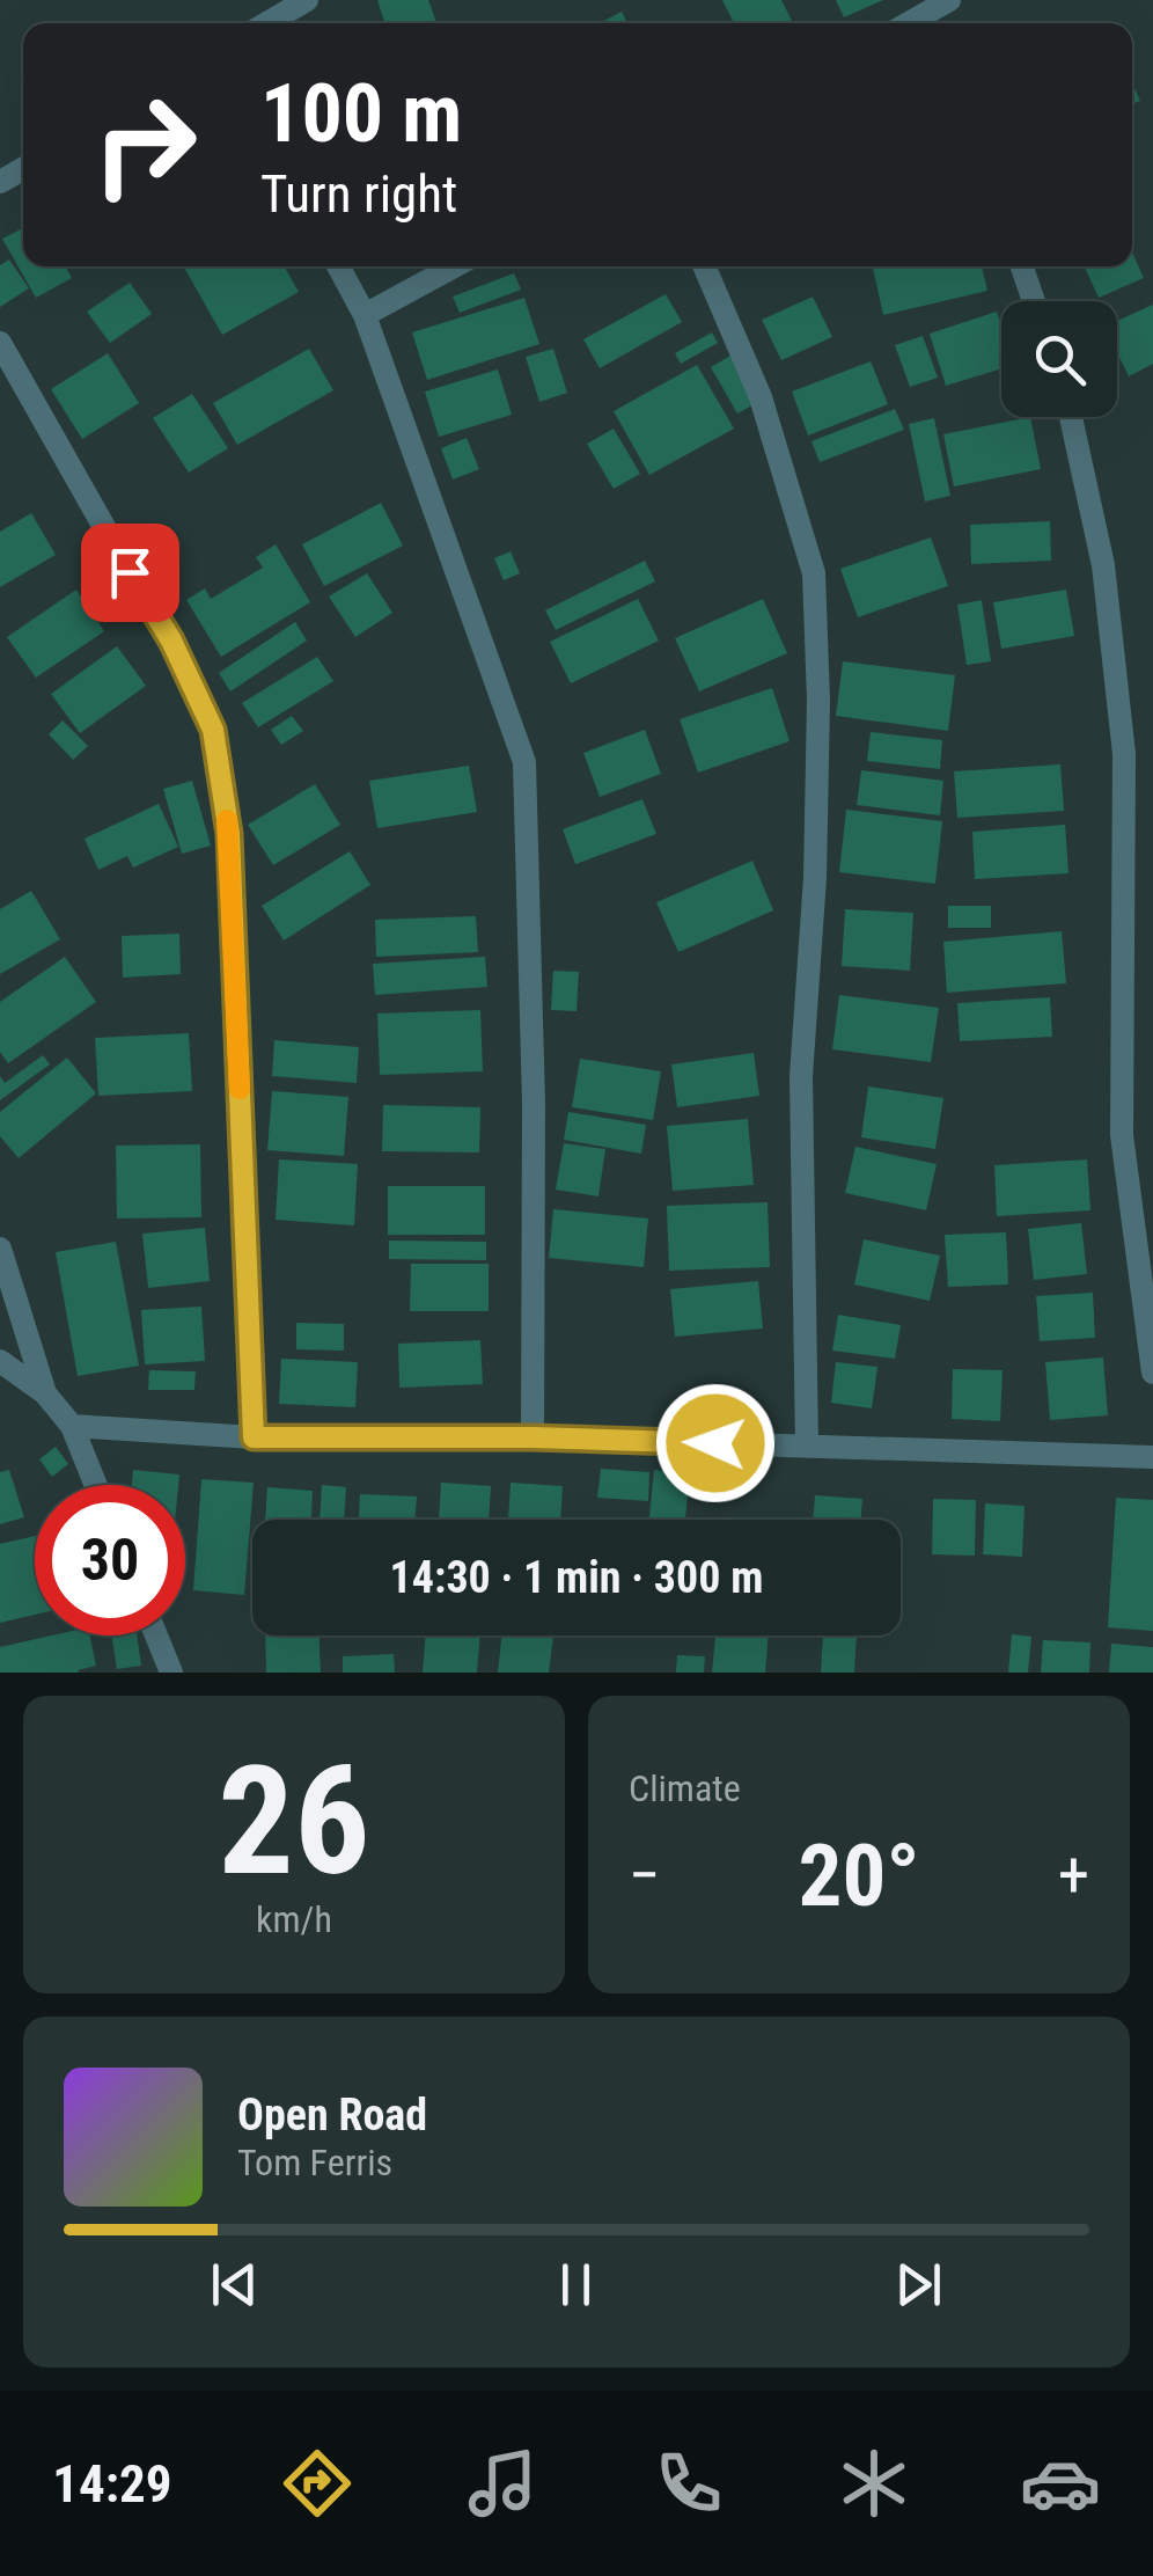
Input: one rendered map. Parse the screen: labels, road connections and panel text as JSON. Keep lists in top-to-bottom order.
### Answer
{
  "page": {
    "turn": ["100 m", "Turn right"],
    "limit": "30",
    "trip": "14:30 · 1 min · 300 m",
    "tile": [
      ["26", "km/h"],
      "Climate"
    ],
    "heat": ["−", "20°", "+"],
    "song": ["Open Road", "Tom Ferris"],
    "tabs": "14:29"
  }
}
